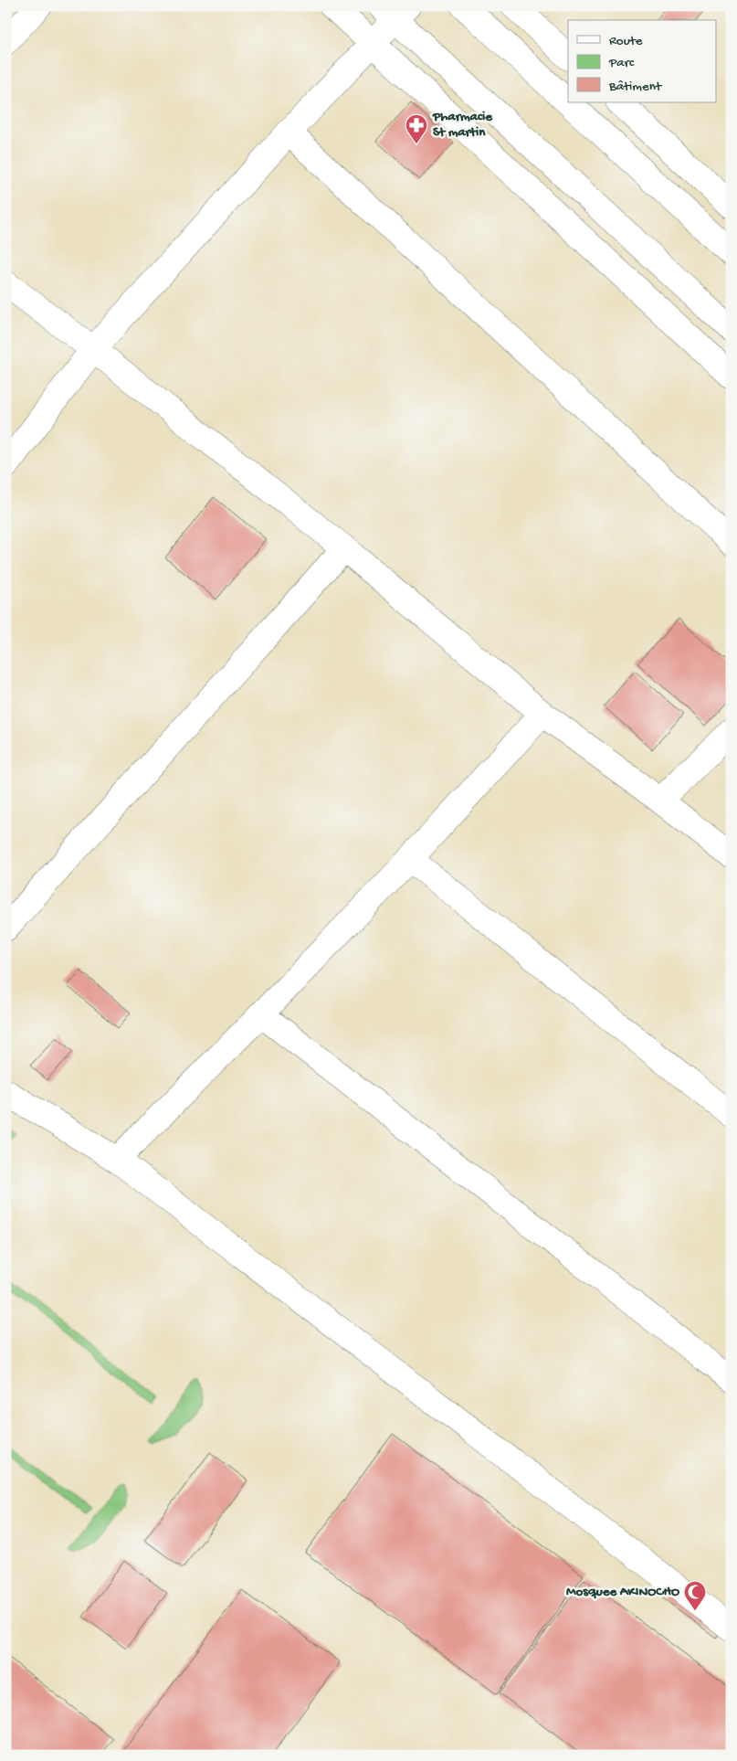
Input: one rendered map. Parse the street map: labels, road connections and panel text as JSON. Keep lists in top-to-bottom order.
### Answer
{
  "places": {
    "pharmacy": ["Pharmacie St martin"],
    "mosque": ["Mosquee AKINOCHO"]
  },
  "legend": ["Route", "Parc", "Bâtiment"]
}
